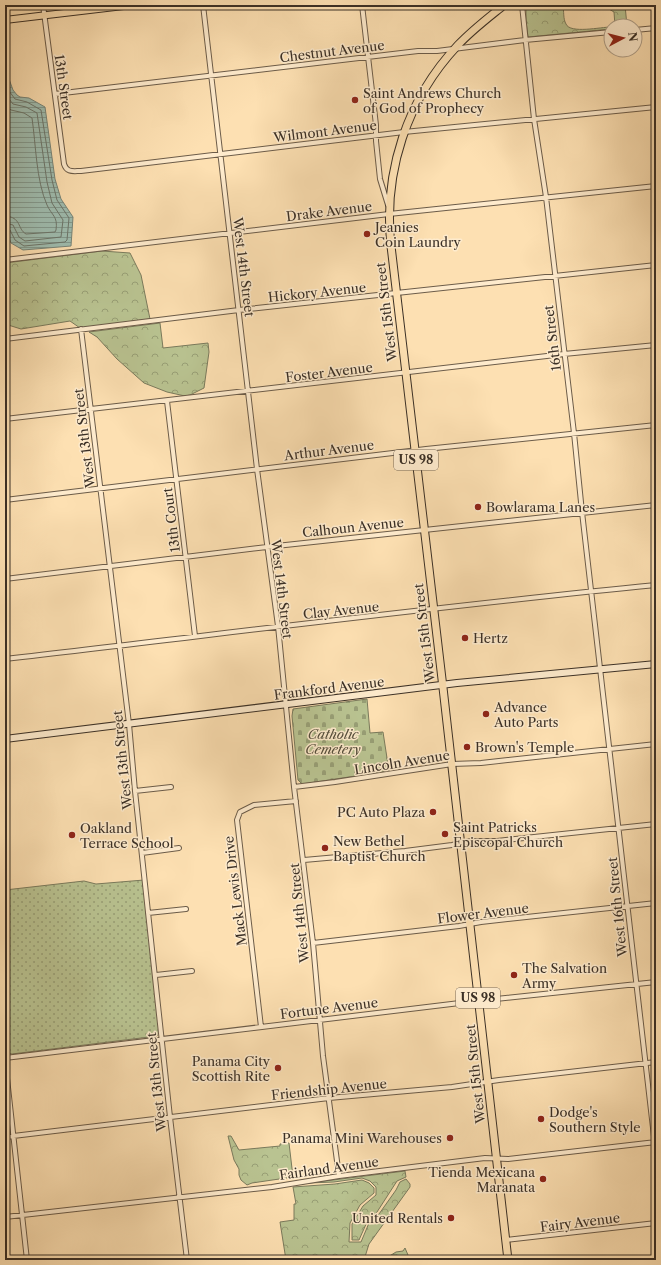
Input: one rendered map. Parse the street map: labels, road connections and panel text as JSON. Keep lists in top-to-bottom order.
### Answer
{
  "streets": {
    "highway": ["West 15th Street", "US 98"],
    "main road": ["Frankford Avenue"],
    "street": [
      "Chestnut Avenue",
      "13th Street",
      "Wilmont Avenue",
      "Drake Avenue",
      "West 14th Street",
      "Hickory Avenue",
      "16th Street",
      "Foster Avenue",
      "West 13th Street",
      "Arthur Avenue",
      "13th Court",
      "Calhoun Avenue",
      "Clay Avenue",
      "Lincoln Avenue",
      "Mack Lewis Drive",
      "West 16th Street",
      "Flower Avenue",
      "Fortune Avenue",
      "Friendship Avenue",
      "Fairland Avenue",
      "Fairy Avenue"
    ]
  },
  "crossings": [
    ["Chestnut Avenue", "13th Street"],
    ["Chestnut Avenue", "West 14th Street"],
    ["Chestnut Avenue", "West 15th Street"],
    ["Chestnut Avenue", "16th Street"],
    ["Chestnut Avenue", "US 98"],
    ["13th Street", "Wilmont Avenue"],
    ["Wilmont Avenue", "West 14th Street"],
    ["Wilmont Avenue", "West 15th Street"],
    ["Wilmont Avenue", "16th Street"],
    ["Wilmont Avenue", "US 98"],
    ["Drake Avenue", "West 14th Street"],
    ["Drake Avenue", "West 15th Street"],
    ["Drake Avenue", "16th Street"],
    ["Drake Avenue", "US 98"],
    ["West 14th Street", "Hickory Avenue"],
    ["West 14th Street", "Foster Avenue"],
    ["West 14th Street", "Arthur Avenue"],
    ["West 14th Street", "Calhoun Avenue"],
    ["West 14th Street", "Clay Avenue"],
    ["West 14th Street", "Frankford Avenue"],
    ["West 14th Street", "Lincoln Avenue"],
    ["West 14th Street", "Mack Lewis Drive"],
    ["West 14th Street", "Flower Avenue"],
    ["West 14th Street", "Fortune Avenue"],
    ["West 14th Street", "Friendship Avenue"],
    ["West 14th Street", "Fairland Avenue"],
    ["Hickory Avenue", "West 15th Street"],
    ["Hickory Avenue", "16th Street"],
    ["Hickory Avenue", "West 13th Street"],
    ["West 15th Street", "Foster Avenue"],
    ["West 15th Street", "Arthur Avenue"],
    ["West 15th Street", "US 98"],
    ["West 15th Street", "Calhoun Avenue"],
    ["West 15th Street", "Clay Avenue"],
    ["West 15th Street", "Frankford Avenue"],
    ["West 15th Street", "Lincoln Avenue"],
    ["West 15th Street", "Flower Avenue"],
    ["West 15th Street", "Fortune Avenue"],
    ["West 15th Street", "Friendship Avenue"],
    ["West 15th Street", "Fairland Avenue"],
    ["West 15th Street", "Fairy Avenue"],
    ["16th Street", "Foster Avenue"],
    ["16th Street", "Arthur Avenue"],
    ["16th Street", "Calhoun Avenue"],
    ["16th Street", "Clay Avenue"],
    ["16th Street", "Frankford Avenue"],
    ["16th Street", "West 16th Street"],
    ["Foster Avenue", "West 13th Street"],
    ["Foster Avenue", "13th Court"],
    ["West 13th Street", "Arthur Avenue"],
    ["West 13th Street", "Calhoun Avenue"],
    ["West 13th Street", "Clay Avenue"],
    ["West 13th Street", "Frankford Avenue"],
    ["West 13th Street", "Fortune Avenue"],
    ["West 13th Street", "Friendship Avenue"],
    ["West 13th Street", "Fairland Avenue"],
    ["Arthur Avenue", "13th Court"],
    ["13th Court", "Calhoun Avenue"],
    ["13th Court", "Clay Avenue"],
    ["Frankford Avenue", "West 16th Street"],
    ["Lincoln Avenue", "West 16th Street"],
    ["Mack Lewis Drive", "Fortune Avenue"],
    ["West 16th Street", "Flower Avenue"],
    ["West 16th Street", "Fortune Avenue"],
    ["West 16th Street", "Friendship Avenue"],
    ["West 16th Street", "Fairland Avenue"]
  ],
  "parks": ["Catholic Cemetery"],
  "places": [
    "Saint Andrews Church of God of Prophecy",
    "Jeanies Coin Laundry",
    "Bowlarama Lanes",
    "Hertz",
    "Advance Auto Parts",
    "Brown's Temple",
    "PC Auto Plaza",
    "Saint Patricks Episcopal Church",
    "Oakland Terrace School",
    "New Bethel Baptist Church",
    "The Salvation Army",
    "Panama City Scottish Rite",
    "Dodge's Southern Style",
    "Panama Mini Warehouses",
    "Tienda Mexicana Maranata",
    "United Rentals"
  ],
  "north": "right"
}
